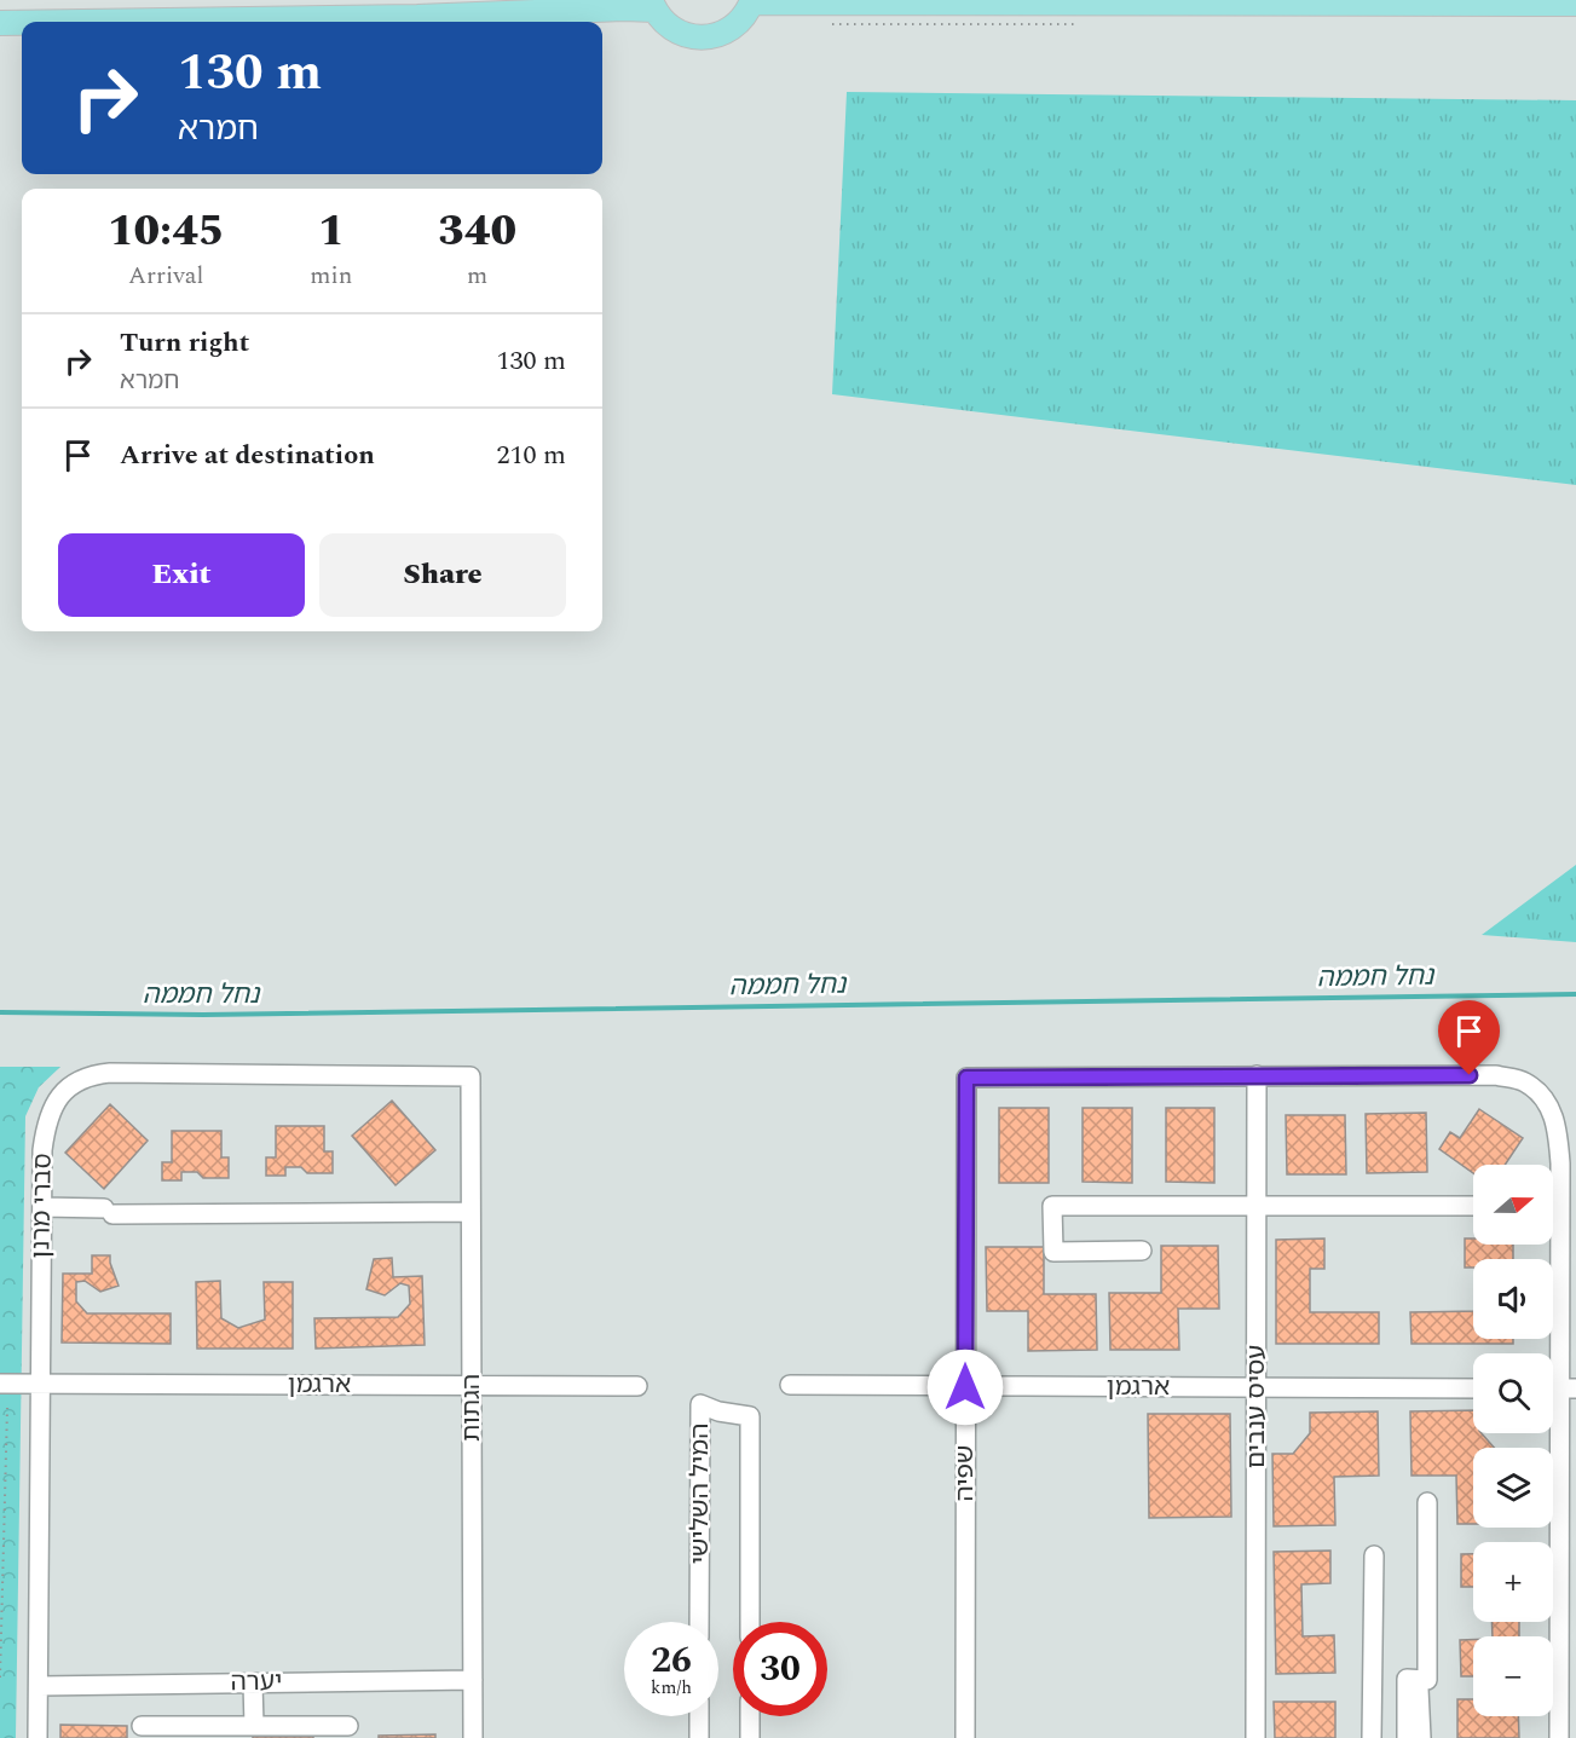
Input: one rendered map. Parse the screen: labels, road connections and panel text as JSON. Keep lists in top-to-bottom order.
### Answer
{
  "streets": {
    "street": [
      "סברי מרנן",
      "ארגמן",
      "עסיס ענבים",
      "הגתות",
      "שפיה",
      "המיל השלישי",
      "יערה"
    ]
  },
  "crossings": [
    ["סברי מרנן", "ארגמן"],
    ["סברי מרנן", "הגתות"],
    ["סברי מרנן", "יערה"],
    ["ארגמן", "עסיס ענבים"],
    ["ארגמן", "הגתות"],
    ["ארגמן", "שפיה"],
    ["עסיס ענבים", "שפיה"],
    ["הגתות", "יערה"]
  ],
  "water": ["נחל חממה"],
  "north": "right",
  "page": {
    "turn": ["130 m", "חמרא"],
    "eta": [
      "10:45",
      "Arrival",
      "1",
      "min",
      "340",
      "m"
    ],
    "list": [
      {
        "name": "Turn right",
        "note": "חמרא",
        "value": "130 m"
      },
      {
        "name": "Arrive at destination",
        "value": "210 m"
      }
    ],
    "buttons": ["Exit", "Share"],
    "map_buttons": ["+", "−"],
    "speed": "26 km/h",
    "limit": "30"
  }
}
